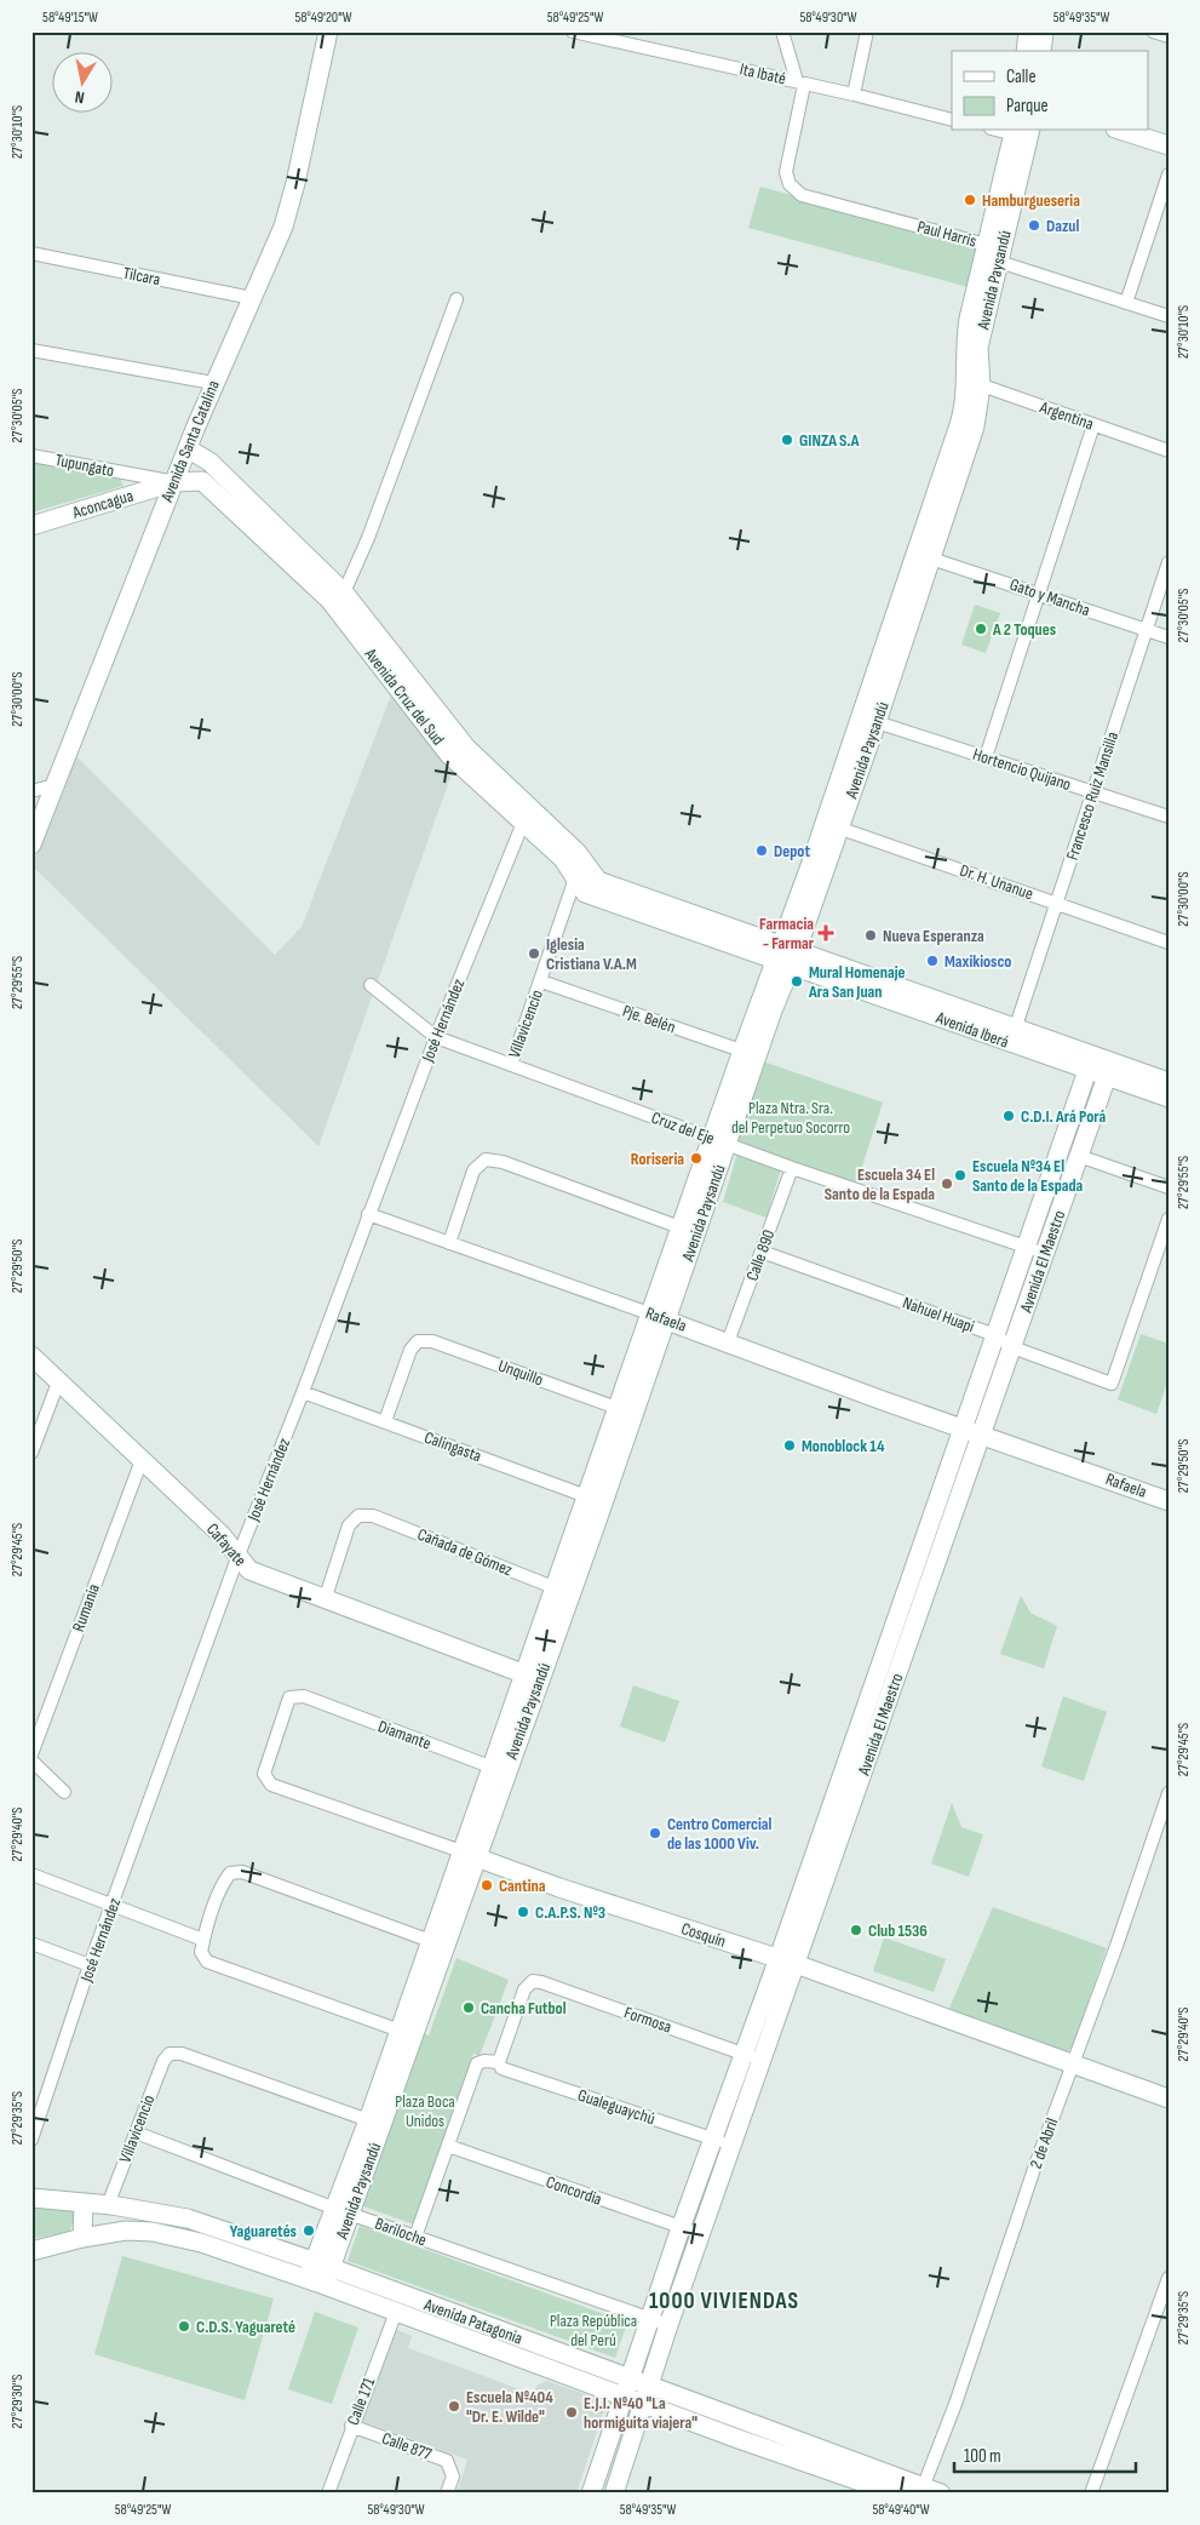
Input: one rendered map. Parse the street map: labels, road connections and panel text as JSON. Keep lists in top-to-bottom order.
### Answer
{
  "streets": {
    "main road": [
      "Avenida Paysandú",
      "Avenida Santa Catalina",
      "Aconcagua",
      "Avenida Cruz del Sud",
      "Avenida Iberá",
      "Avenida El Maestro",
      "Rafaela",
      "Cafayate",
      "Cosquín",
      "Avenida Patagonia"
    ],
    "street": [
      "Ita Ibaté",
      "Paul Harris",
      "Tilcara",
      "Argentina",
      "Tupungato",
      "Gato y Mancha",
      "Hortencio Quijano",
      "Francesco Ruiz Mansilla",
      "Dr. H. Unanue",
      "Pje. Belén",
      "José Hernández",
      "Villavicencio",
      "Cruz del Eje",
      "Calle 890",
      "Nahuel Huapi",
      "Unquillo",
      "Calingasta",
      "Cañada de Gómez",
      "Rumania",
      "Diamante",
      "Formosa",
      "Gualeguaychú",
      "2 de Abril",
      "Concordia",
      "Bariloche",
      "Calle 171",
      "Calle 877"
    ]
  },
  "crossings": [
    ["Ita Ibaté", "Paul Harris"],
    ["Paul Harris", "Avenida Paysandú"],
    ["Tilcara", "Avenida Santa Catalina"],
    ["Avenida Paysandú", "Argentina"],
    ["Avenida Paysandú", "Gato y Mancha"],
    ["Avenida Paysandú", "Avenida Cruz del Sud"],
    ["Avenida Paysandú", "Hortencio Quijano"],
    ["Avenida Paysandú", "Dr. H. Unanue"],
    ["Avenida Paysandú", "Pje. Belén"],
    ["Avenida Paysandú", "Villavicencio"],
    ["Avenida Paysandú", "Avenida Iberá"],
    ["Avenida Paysandú", "Cruz del Eje"],
    ["Avenida Paysandú", "Rafaela"],
    ["Avenida Paysandú", "Unquillo"],
    ["Avenida Paysandú", "Calingasta"],
    ["Avenida Paysandú", "Cafayate"],
    ["Avenida Paysandú", "Cañada de Gómez"],
    ["Avenida Paysandú", "Diamante"],
    ["Avenida Paysandú", "Cosquín"],
    ["Avenida Paysandú", "Bariloche"],
    ["Avenida Paysandú", "Avenida Patagonia"],
    ["Avenida Santa Catalina", "Tupungato"],
    ["Avenida Santa Catalina", "Aconcagua"],
    ["Avenida Santa Catalina", "Avenida Cruz del Sud"],
    ["Tupungato", "Aconcagua"],
    ["Tupungato", "Avenida Cruz del Sud"],
    ["Aconcagua", "Avenida Cruz del Sud"],
    ["Gato y Mancha", "Francesco Ruiz Mansilla"],
    ["Avenida Cruz del Sud", "José Hernández"],
    ["Avenida Cruz del Sud", "Villavicencio"],
    ["Avenida Cruz del Sud", "Avenida Iberá"],
    ["Hortencio Quijano", "Francesco Ruiz Mansilla"],
    ["Francesco Ruiz Mansilla", "Dr. H. Unanue"],
    ["Francesco Ruiz Mansilla", "Avenida Iberá"],
    ["Pje. Belén", "Villavicencio"],
    ["José Hernández", "Cruz del Eje"],
    ["José Hernández", "Rafaela"],
    ["José Hernández", "Calingasta"],
    ["José Hernández", "Cafayate"],
    ["Villavicencio", "Cruz del Eje"],
    ["Villavicencio", "Bariloche"],
    ["Villavicencio", "Avenida Patagonia"],
    ["Avenida Iberá", "Avenida El Maestro"],
    ["Cruz del Eje", "Calle 890"],
    ["Cruz del Eje", "Avenida El Maestro"],
    ["Calle 890", "Nahuel Huapi"],
    ["Calle 890", "Rafaela"],
    ["Avenida El Maestro", "Nahuel Huapi"],
    ["Avenida El Maestro", "Rafaela"],
    ["Avenida El Maestro", "Cosquín"],
    ["Avenida El Maestro", "Formosa"],
    ["Avenida El Maestro", "Gualeguaychú"],
    ["Avenida El Maestro", "Concordia"],
    ["Avenida El Maestro", "Bariloche"],
    ["Avenida El Maestro", "Avenida Patagonia"],
    ["Unquillo", "Calingasta"],
    ["Cafayate", "Cañada de Gómez"],
    ["Cafayate", "Rumania"],
    ["Diamante", "Cosquín"],
    ["Cosquín", "2 de Abril"],
    ["Formosa", "Gualeguaychú"],
    ["2 de Abril", "Avenida Patagonia"],
    ["Avenida Patagonia", "Calle 171"],
    ["Calle 171", "Calle 877"]
  ],
  "districts": ["1000 VIVIENDAS"],
  "parks": ["Plaza Ntra. Sra. del Perpetuo Socorro", "Plaza Boca Unidos", "Plaza República del Perú"],
  "places": {
    "other": [
      "Hamburgueseria",
      "Dazul",
      "GINZA S.A",
      "A 2 Toques",
      "Depot",
      "Nueva Esperanza",
      "Iglesia Cristiana V.A.M",
      "Maxikiosco",
      "Mural Homenaje Ara San Juan",
      "C.D.I. Ará Porá",
      "Roriseria",
      "Escuela Nº34 El Santo de la Espada",
      "Escuela 34 El Santo de la Espada",
      "Monoblock 14",
      "Centro Comercial de las 1000 Viv.",
      "Cantina",
      "C.A.P.S. Nº3",
      "Club 1536",
      "Cancha Futbol",
      "Yaguaretés",
      "C.D.S. Yaguareté",
      "Escuela Nº404 \"Dr. E. Wilde\"",
      "E.J.I. Nº40 \"La hormiguita viajera\""
    ],
    "health": ["Farmacia - Farmar"]
  },
  "legend": ["Calle", "Parque"],
  "scale_bar": "100 m",
  "north": "bottom",
  "coordinates": [
    "58°49'15\"W",
    "58°49'20\"W",
    "58°49'25\"W",
    "58°49'30\"W",
    "58°49'35\"W",
    "27°30'10\"S",
    "27°30'05\"S",
    "27°30'00\"S",
    "27°29'55\"S",
    "27°29'50\"S",
    "27°29'45\"S",
    "27°29'40\"S",
    "27°29'35\"S",
    "27°29'30\"S",
    "58°49'40\"W"
  ]
}
